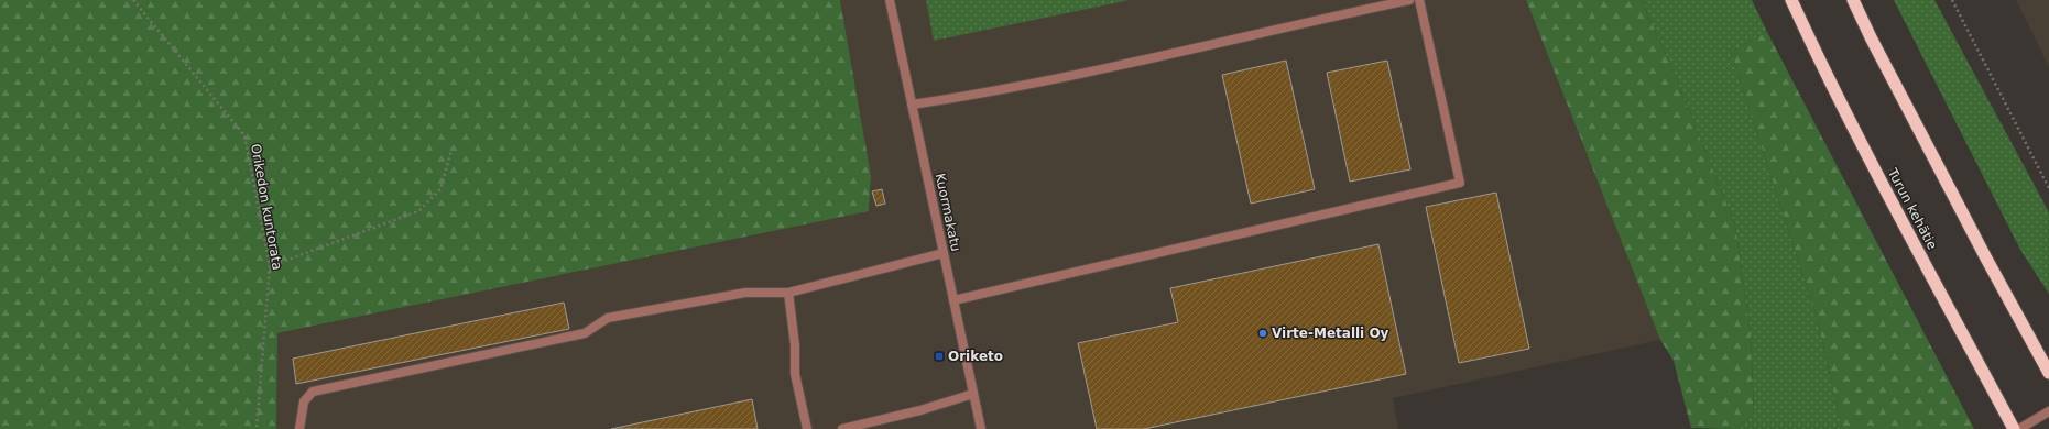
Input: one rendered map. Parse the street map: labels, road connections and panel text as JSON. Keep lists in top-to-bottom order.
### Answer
{
  "streets": {
    "highway": ["Turun kehätie"],
    "street": ["Kuormakatu"],
    "path": ["Orikedon kuntorata"]
  },
  "places": {
    "other": ["Virte-Metalli Oy"],
    "transit": ["Oriketo"]
  }
}
